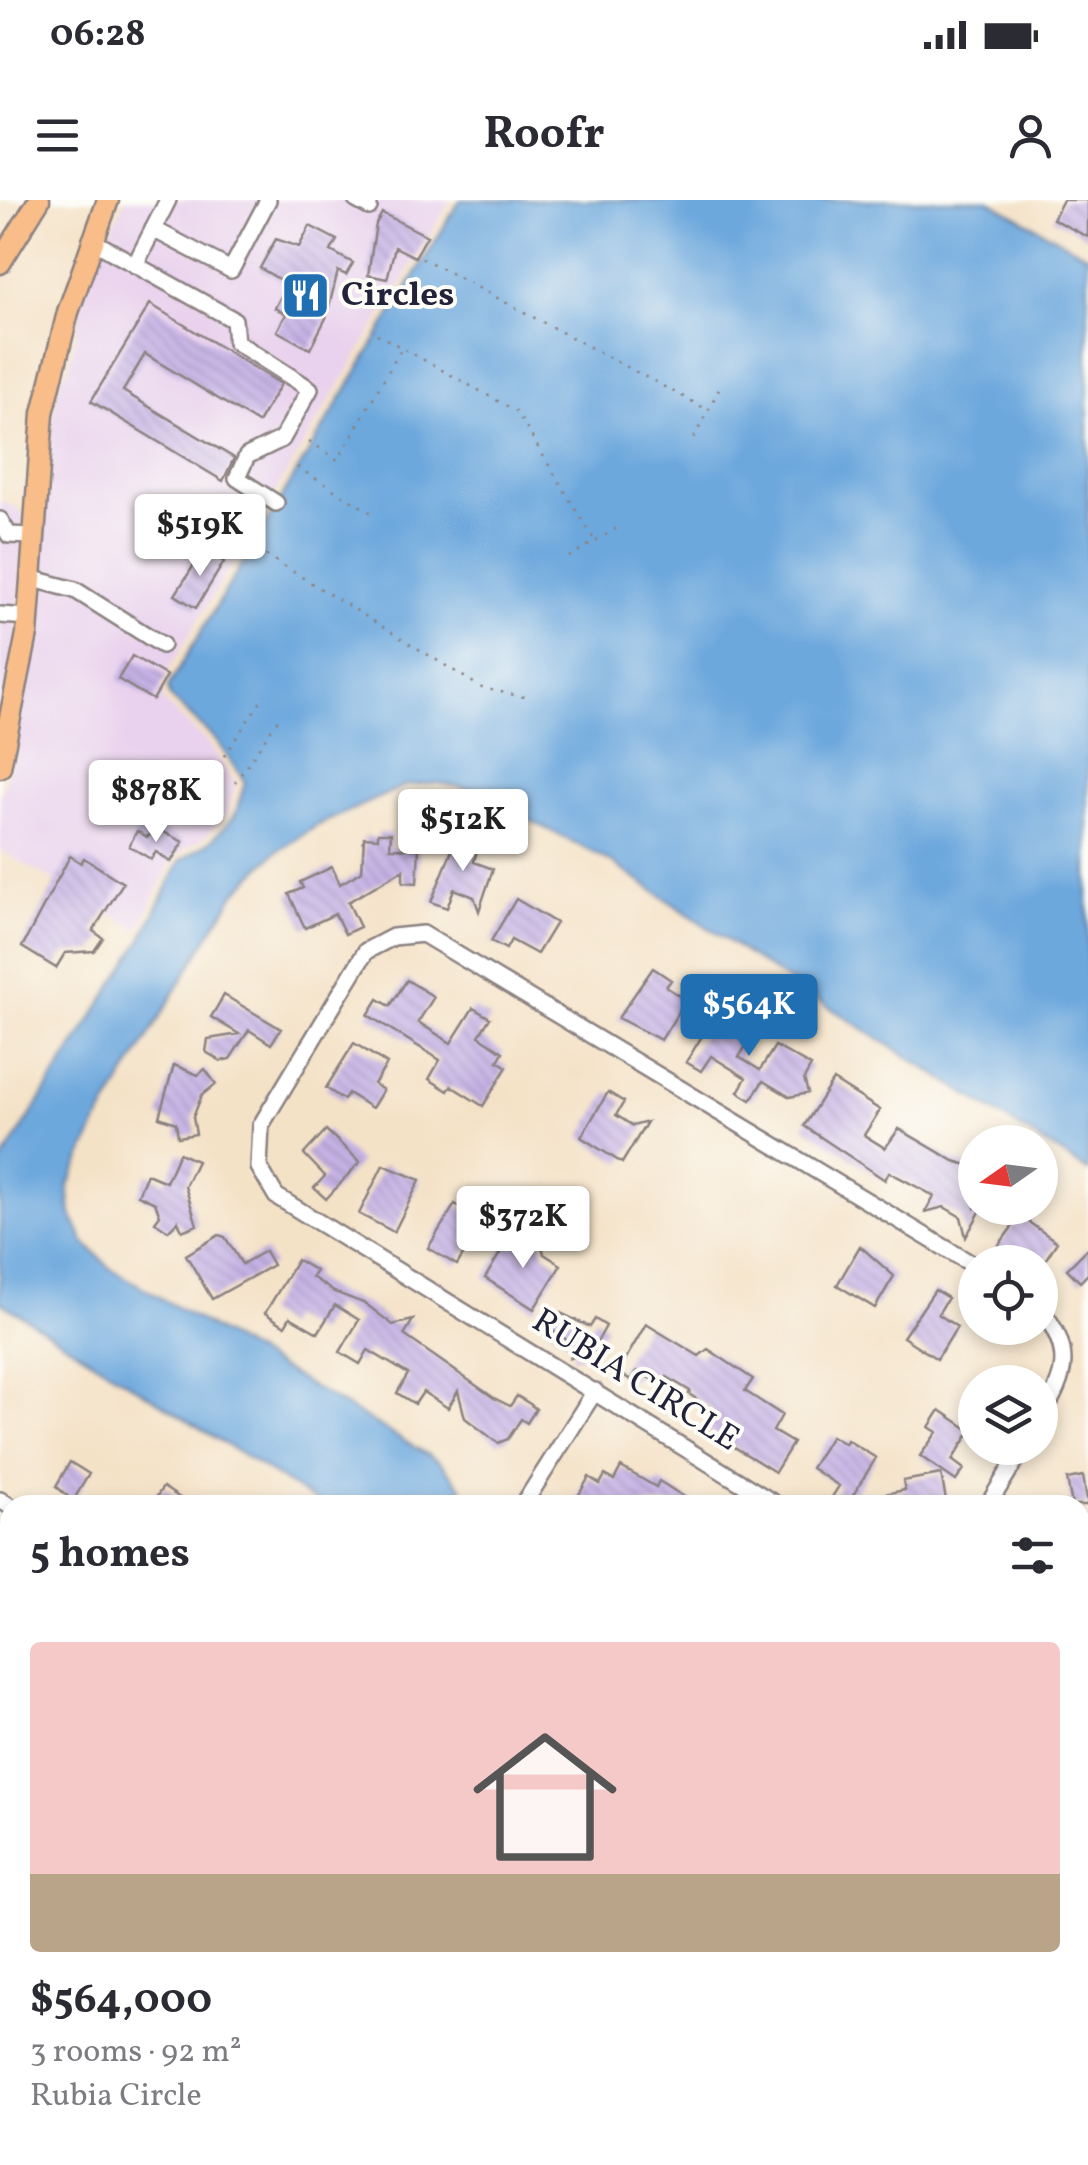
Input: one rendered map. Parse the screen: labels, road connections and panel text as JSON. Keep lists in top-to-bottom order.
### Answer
{
  "streets": {
    "street": ["RUBIA CIRCLE"]
  },
  "places": {
    "restaurant": ["Circles"]
  },
  "north": "left",
  "page": {
    "status": "06:28",
    "header": "Roofr",
    "price": [
      "$519K",
      "$878K",
      "$512K",
      "$564K",
      "$372K"
    ],
    "heading": "5 homes",
    "list": [
      {
        "name": "$564,000",
        "note": "3 rooms · 92 m² · Rubia Circle"
      }
    ]
  }
}
